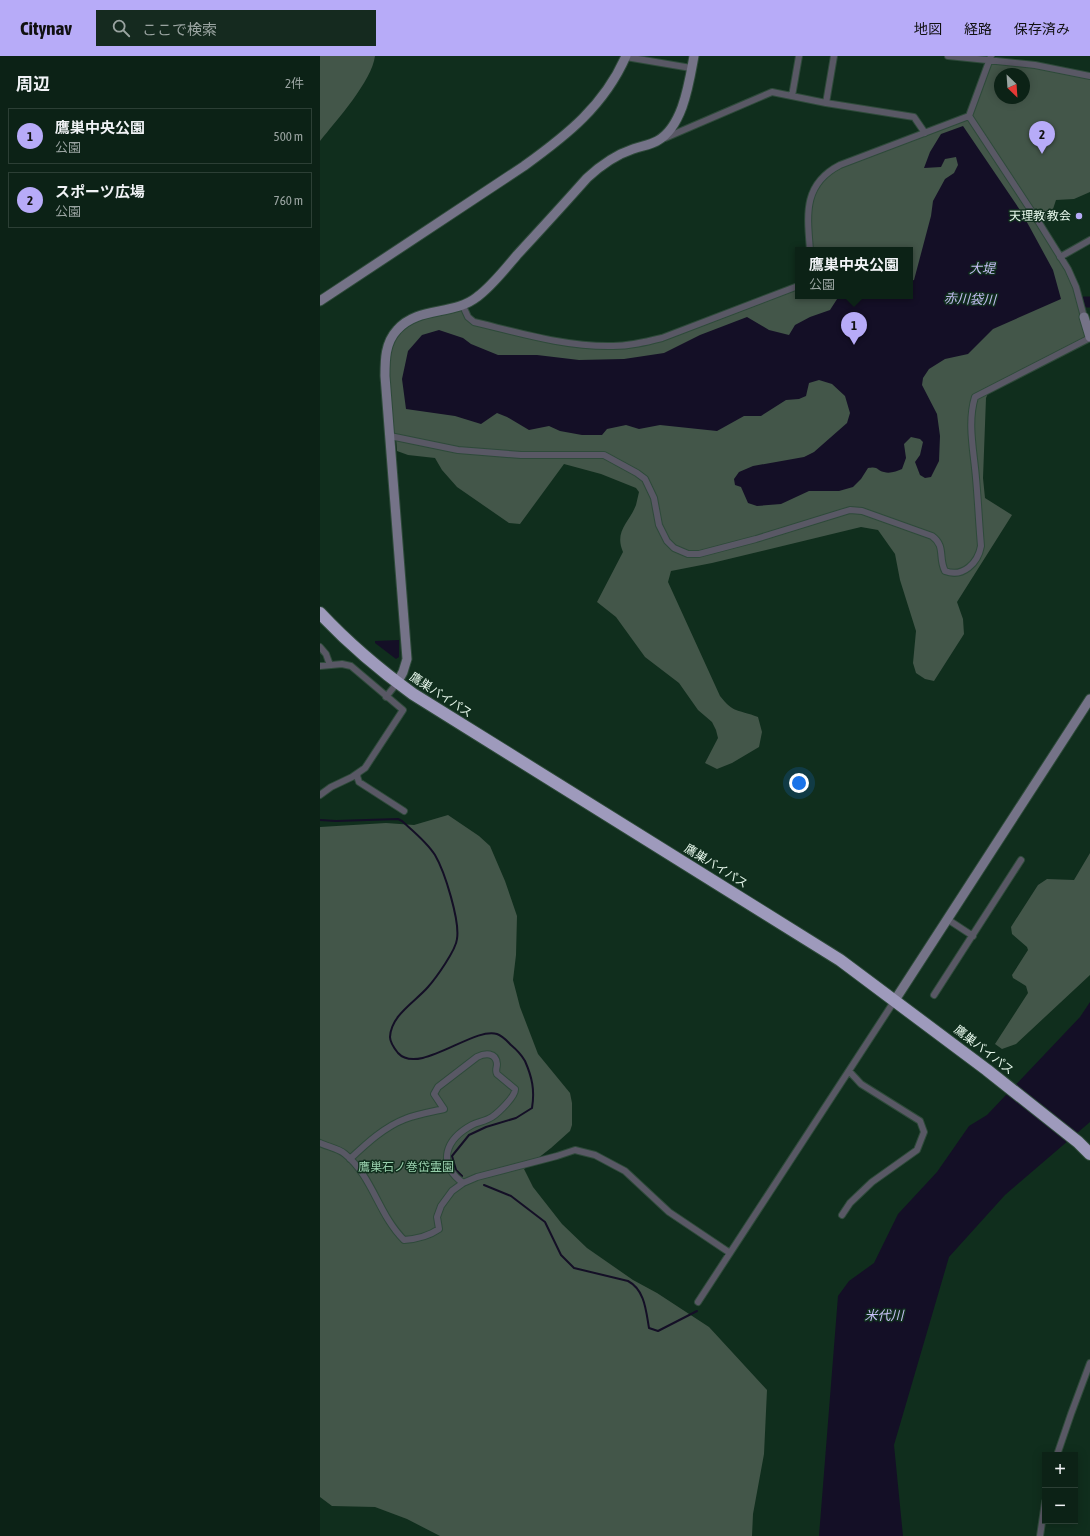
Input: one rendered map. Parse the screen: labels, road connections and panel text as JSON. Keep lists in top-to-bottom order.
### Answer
{
  "streets": {
    "highway": ["鷹巣バイパス"]
  },
  "water": ["大堤", "赤川袋川", "米代川"],
  "parks": ["鷹巣石ノ巻岱霊園"],
  "places": ["天理教 教会"],
  "north": "bottom right",
  "page": {
    "header": "Citynav",
    "search": "ここで検索",
    "nav": ["地図", "経路", "保存済み"],
    "heading": ["周辺", "2件"],
    "list": [
      {
        "mark": "1",
        "name": "鷹巣中央公園",
        "note": "公園",
        "value": "500 m"
      },
      {
        "mark": "2",
        "name": "スポーツ広場",
        "note": "公園",
        "value": "760 m"
      }
    ],
    "pins": ["2", "1"],
    "popup": ["鷹巣中央公園", "公園"],
    "map_buttons": ["+", "−"]
  }
}
